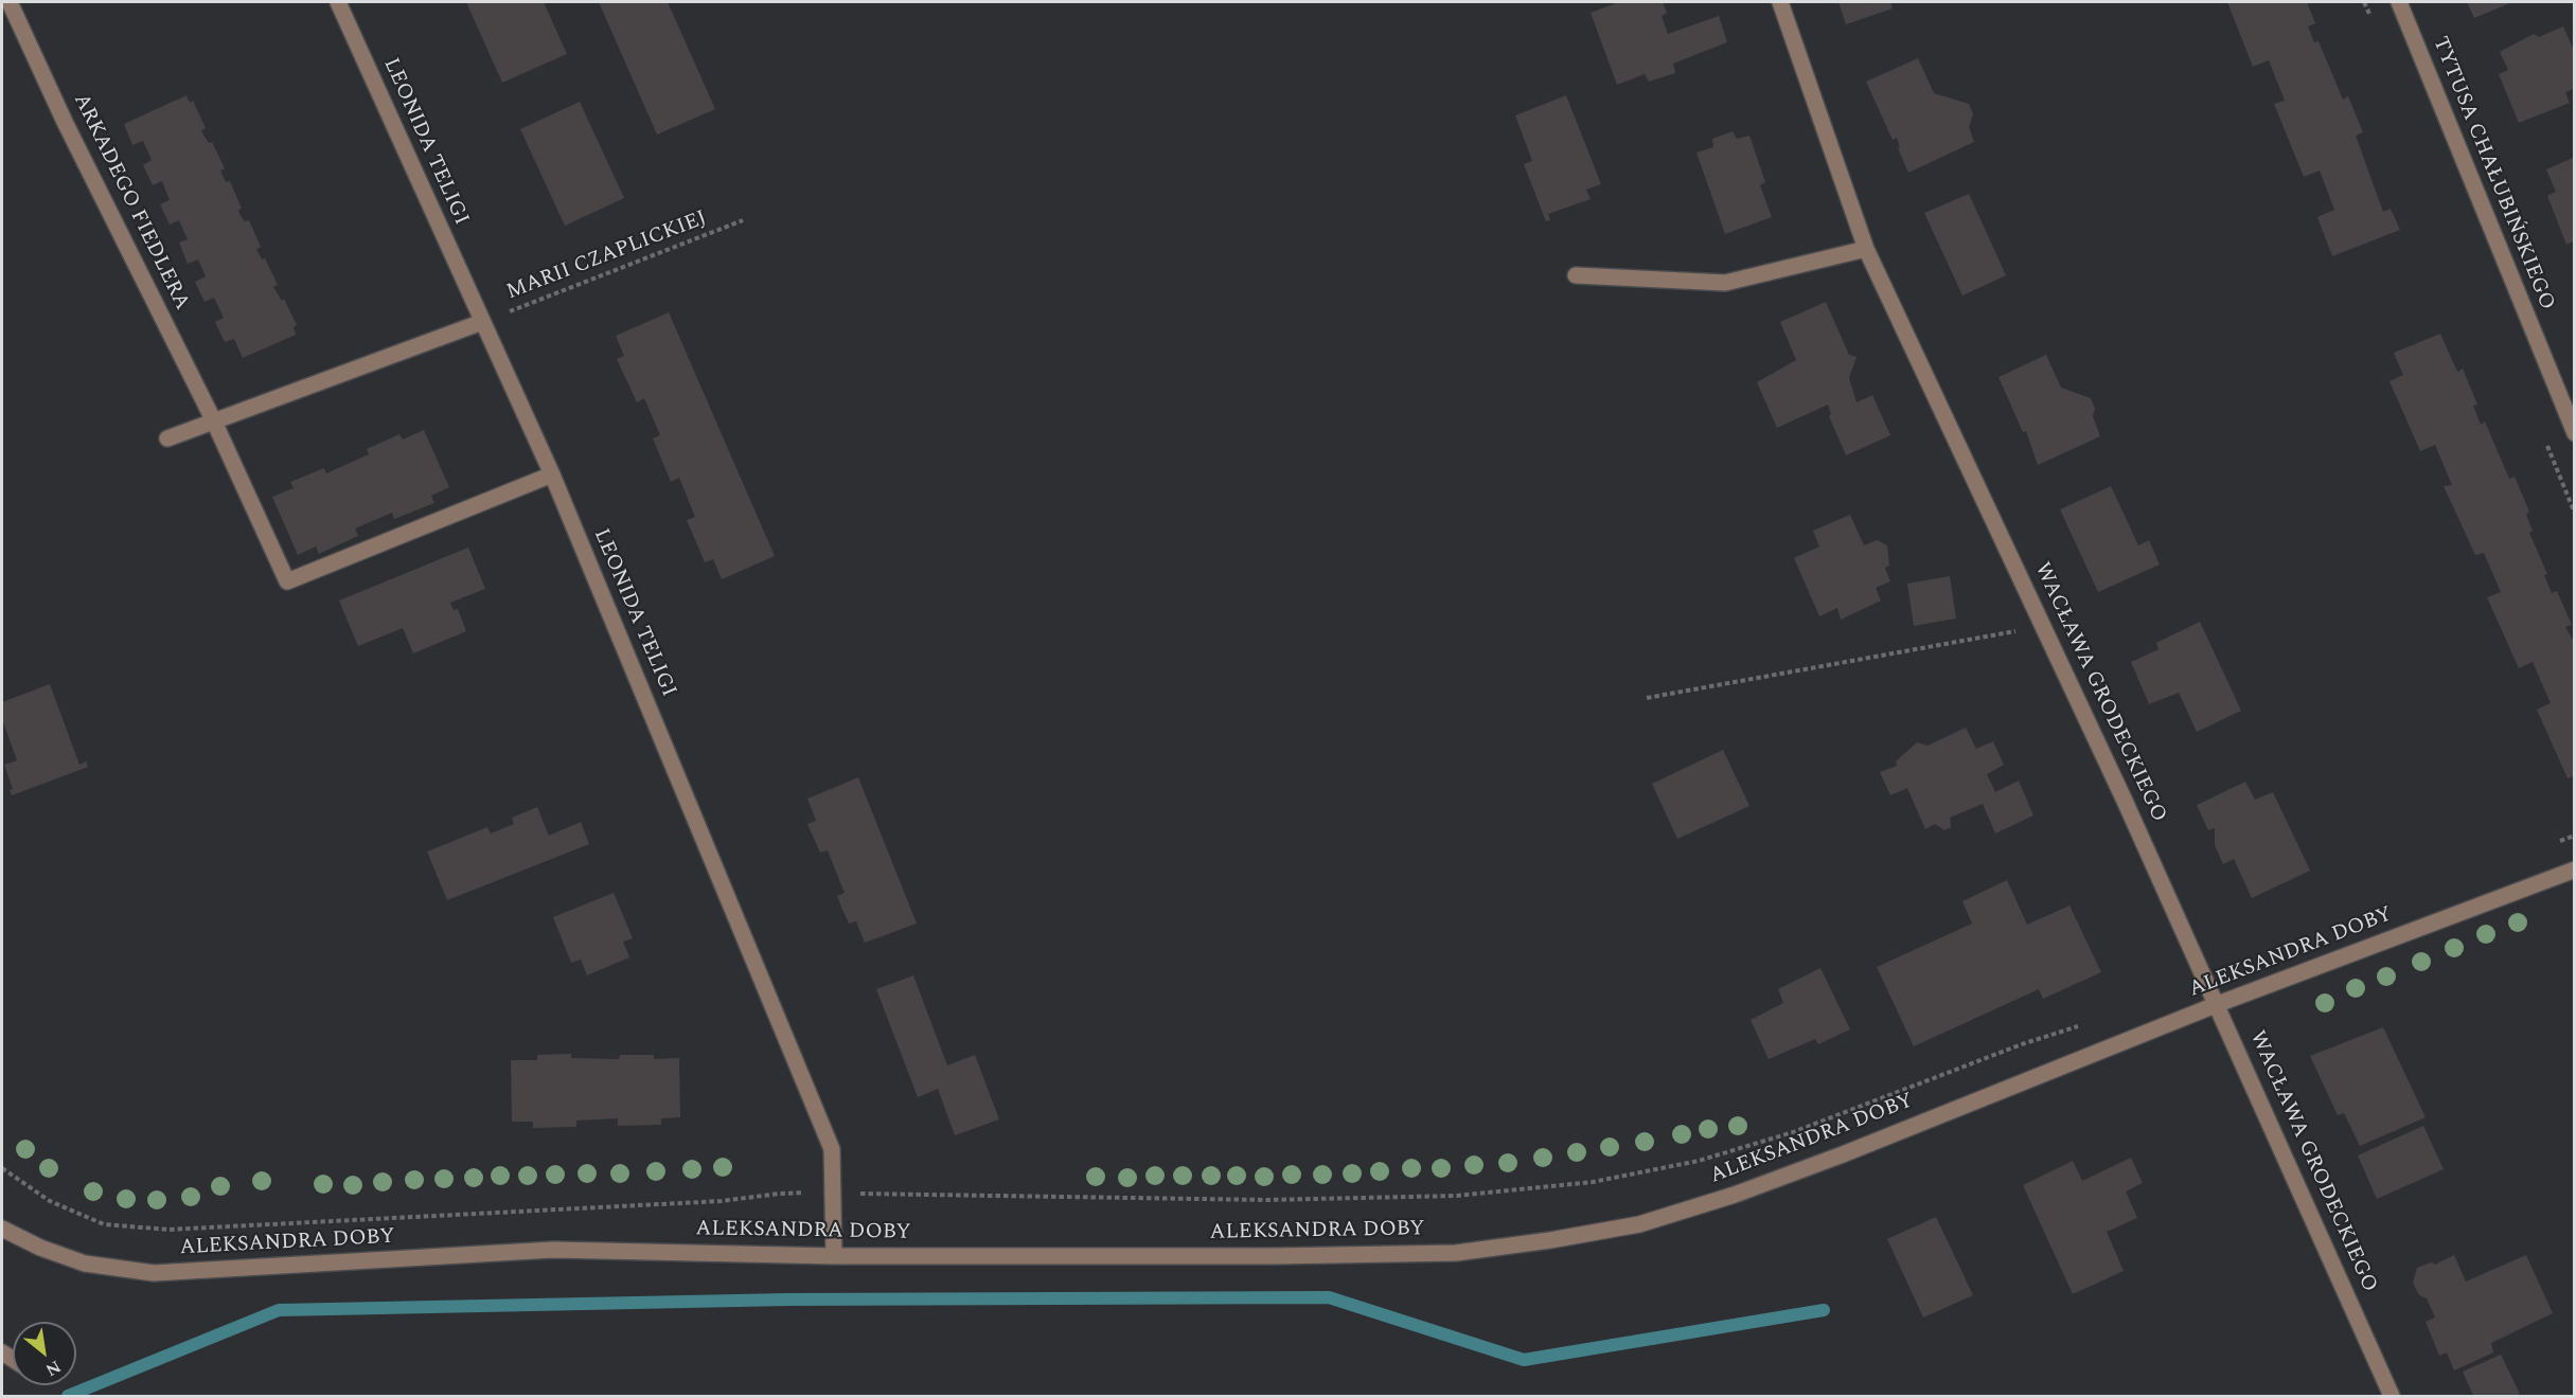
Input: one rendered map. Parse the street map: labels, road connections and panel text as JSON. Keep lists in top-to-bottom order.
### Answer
{
  "streets": {
    "street": [
      "LEONIDA TELIGI",
      "TYTUSA CHAŁUBIŃSKIEGO",
      "ARKADEGO FIEDLERA",
      "WACŁAWA GRODECKIEGO",
      "ALEKSANDRA DOBY"
    ],
    "path": ["MARII CZAPLICKIEJ"]
  },
  "crossings": [
    ["LEONIDA TELIGI", "ARKADEGO FIEDLERA"],
    ["LEONIDA TELIGI", "MARII CZAPLICKIEJ"],
    ["LEONIDA TELIGI", "ALEKSANDRA DOBY"],
    ["WACŁAWA GRODECKIEGO", "ALEKSANDRA DOBY"]
  ],
  "north": "bottom right"
}
